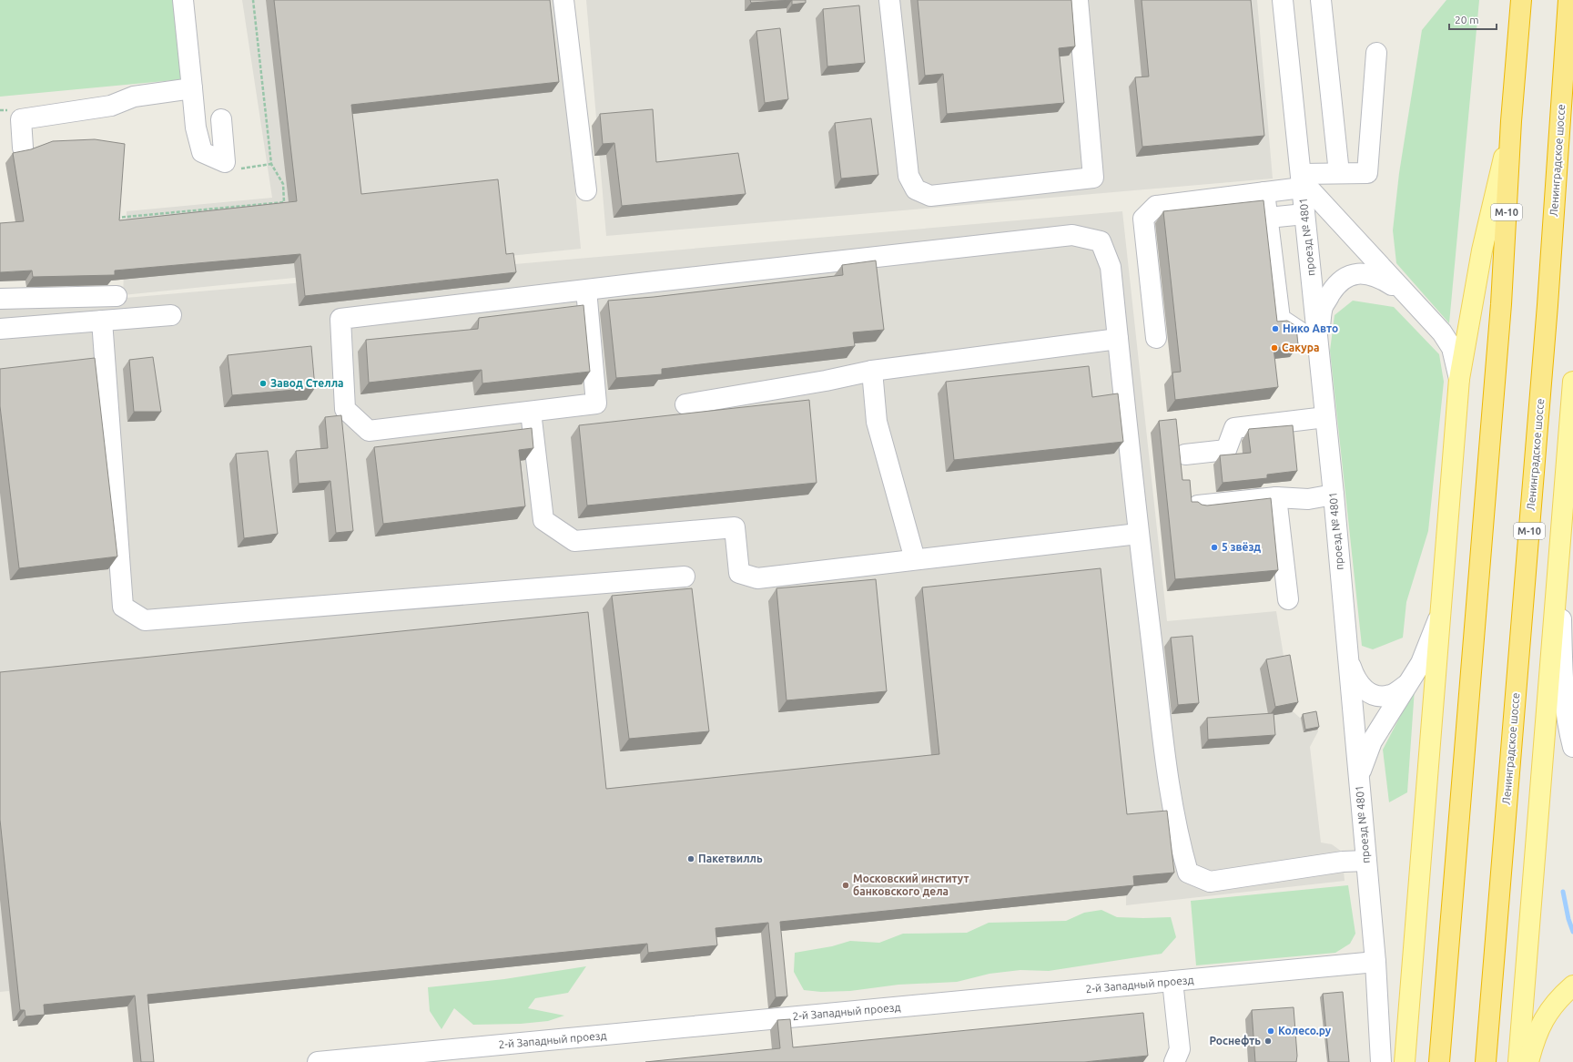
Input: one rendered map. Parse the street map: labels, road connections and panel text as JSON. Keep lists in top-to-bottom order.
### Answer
{
  "streets": {
    "highway": ["Ленинградское шоссе", "М-10"],
    "street": ["проезд № 4801", "2-й Западный проезд"]
  },
  "crossings": [
    ["проезд № 4801", "2-й Западный проезд"]
  ],
  "places": [
    "Нико Авто",
    "Сакура",
    "Завод Стелла",
    "5 звёзд",
    "Пакетвилль",
    "Московский институт банковского дела",
    "Колесо.ру",
    "Роснефть"
  ],
  "scale_bar": "20 m"
}
